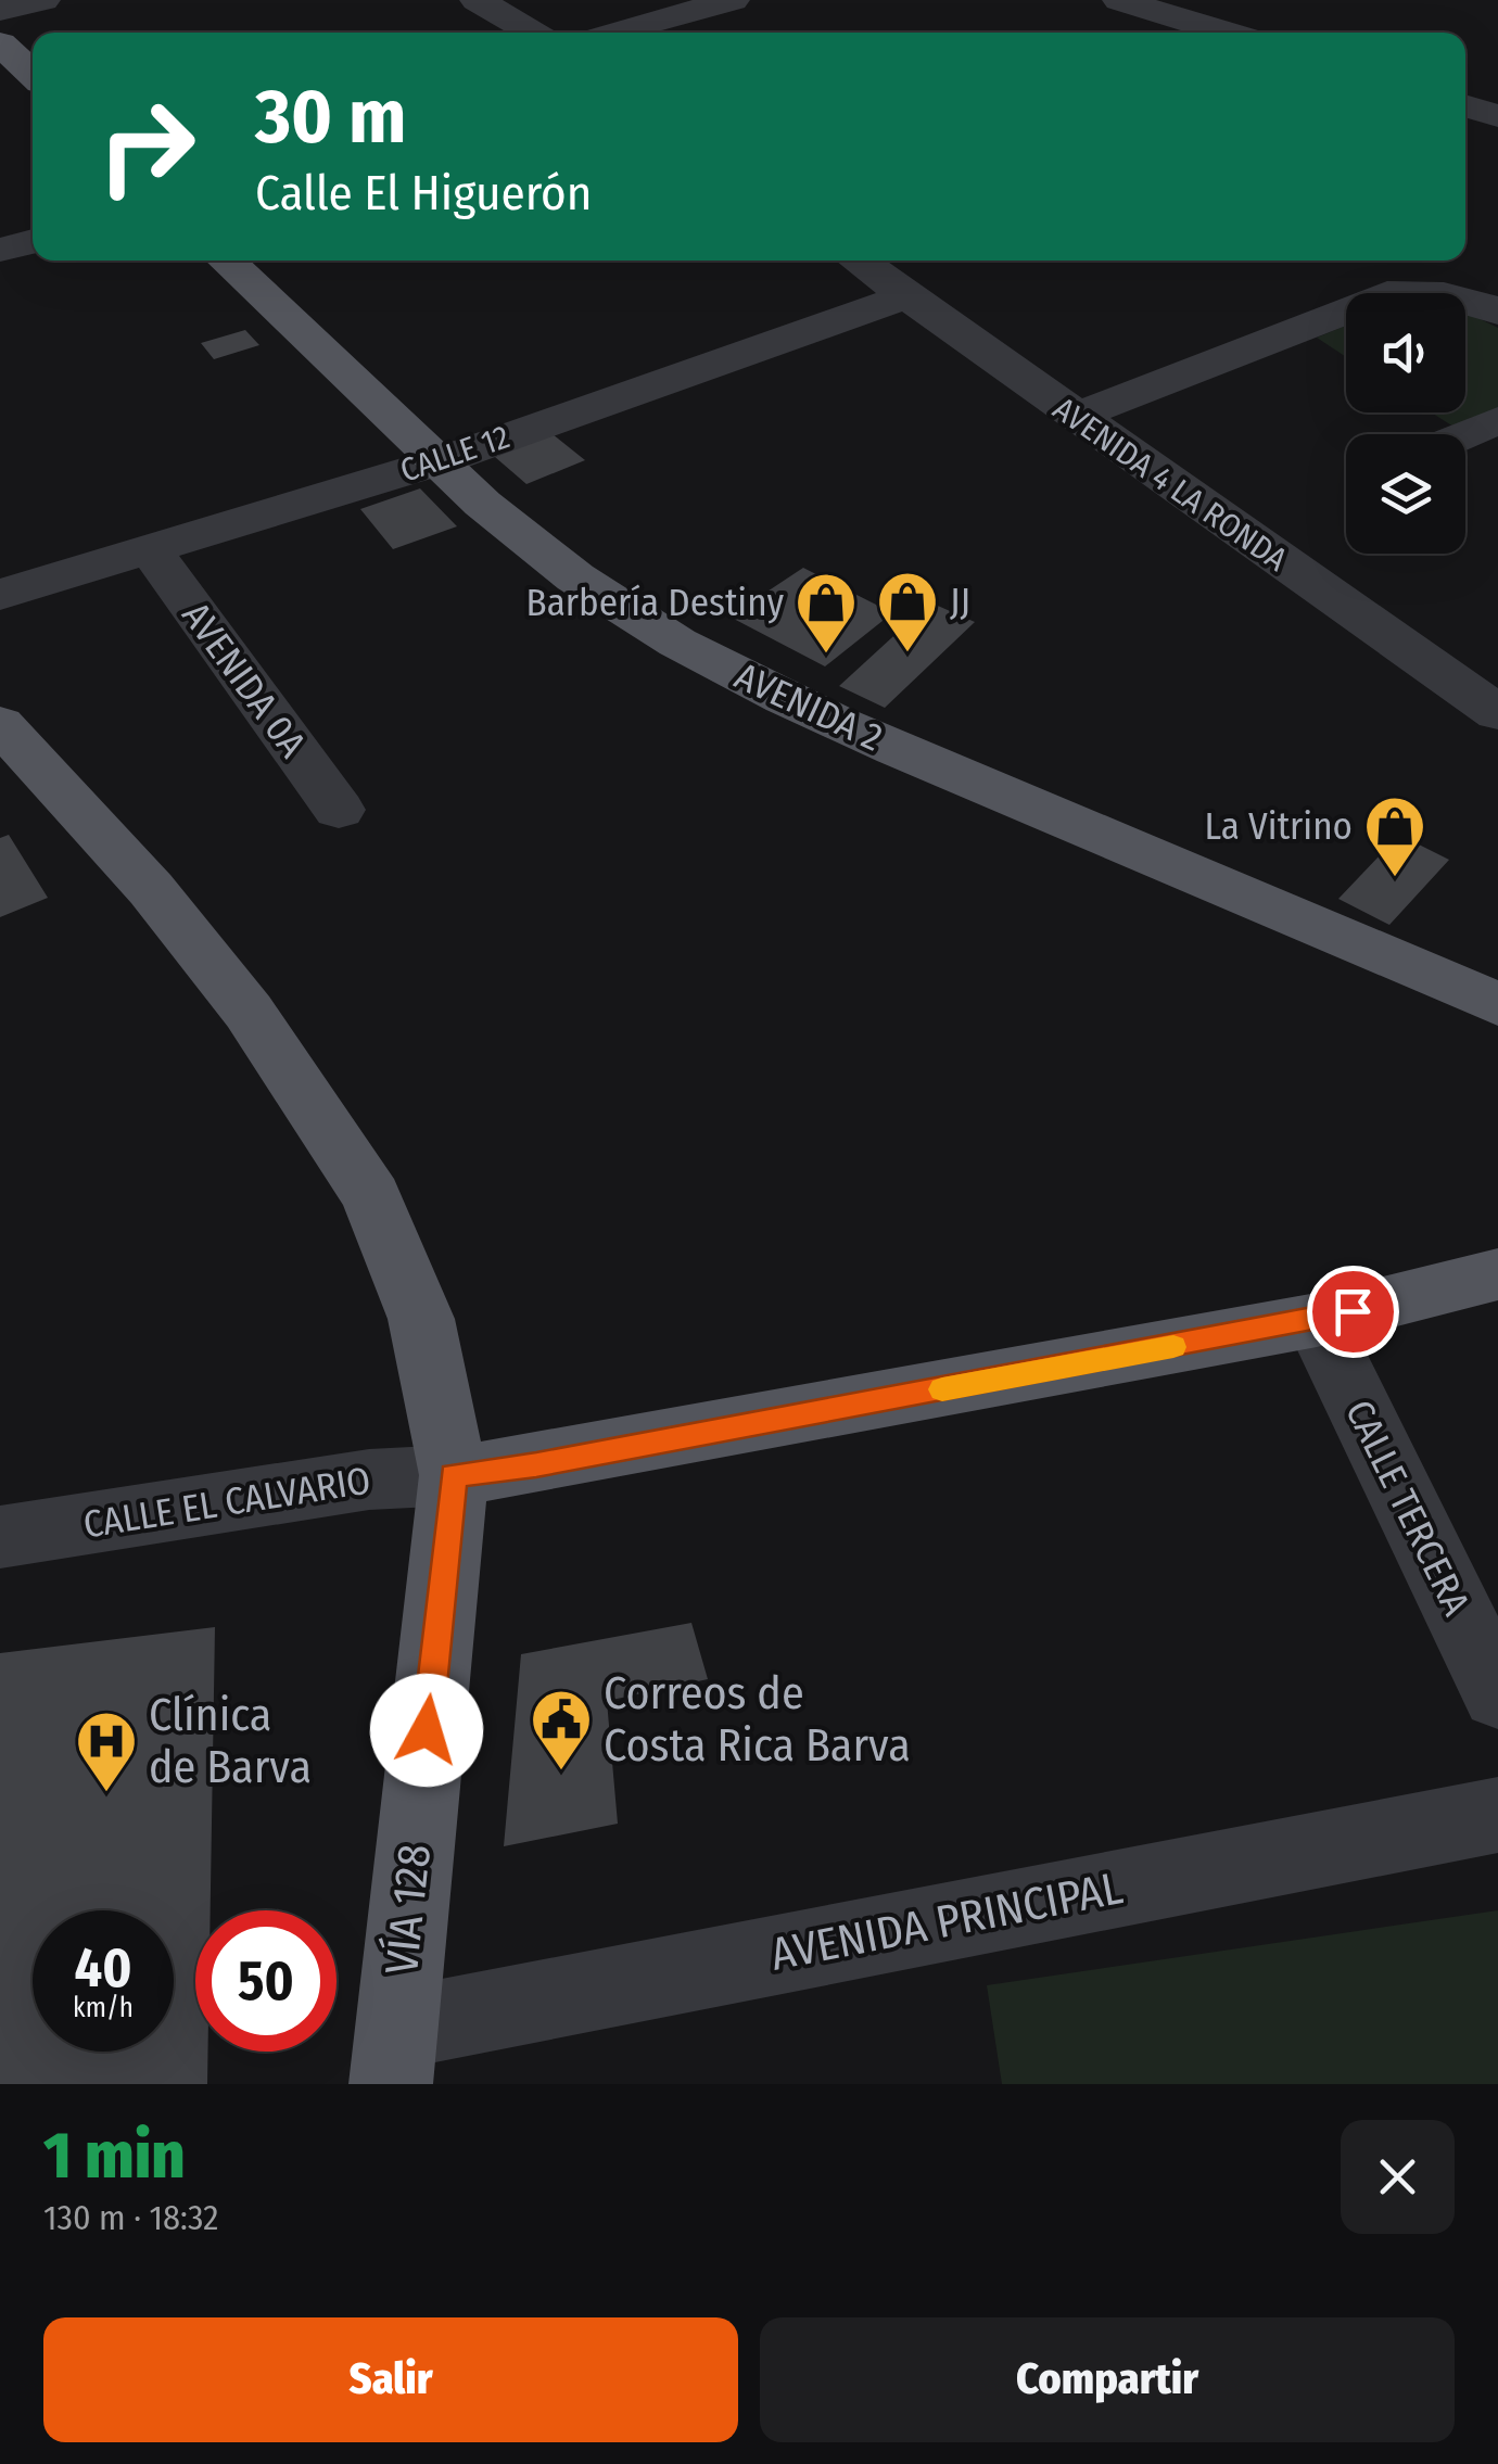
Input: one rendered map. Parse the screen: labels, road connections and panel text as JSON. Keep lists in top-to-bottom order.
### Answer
{
  "streets": {
    "main road": ["AVENIDA 2", "VÍA 128"],
    "street": [
      "CALLE 12",
      "AVENIDA 4 LA RONDA",
      "AVENIDA 0A",
      "CALLE EL CALVARIO",
      "CALLE TERCERA",
      "AVENIDA PRINCIPAL"
    ]
  },
  "crossings": [
    ["CALLE 12", "AVENIDA 4 LA RONDA"],
    ["CALLE 12", "AVENIDA 0A"],
    ["CALLE 12", "AVENIDA 2"],
    ["CALLE EL CALVARIO", "VÍA 128"],
    ["VÍA 128", "AVENIDA PRINCIPAL"]
  ],
  "places": {
    "shop": ["JJ", "Barbería Destiny", "La Vitrino"],
    "public building": ["Correos de Costa Rica Barva"],
    "hospital": ["Clínica de Barva"]
  },
  "page": {
    "turn": ["30 m", "Calle El Higuerón"],
    "speed": "40 km/h",
    "limit": "50",
    "heading": ["1 min", "130 m · 18:32"],
    "buttons": ["Salir", "Compartir"]
  }
}
